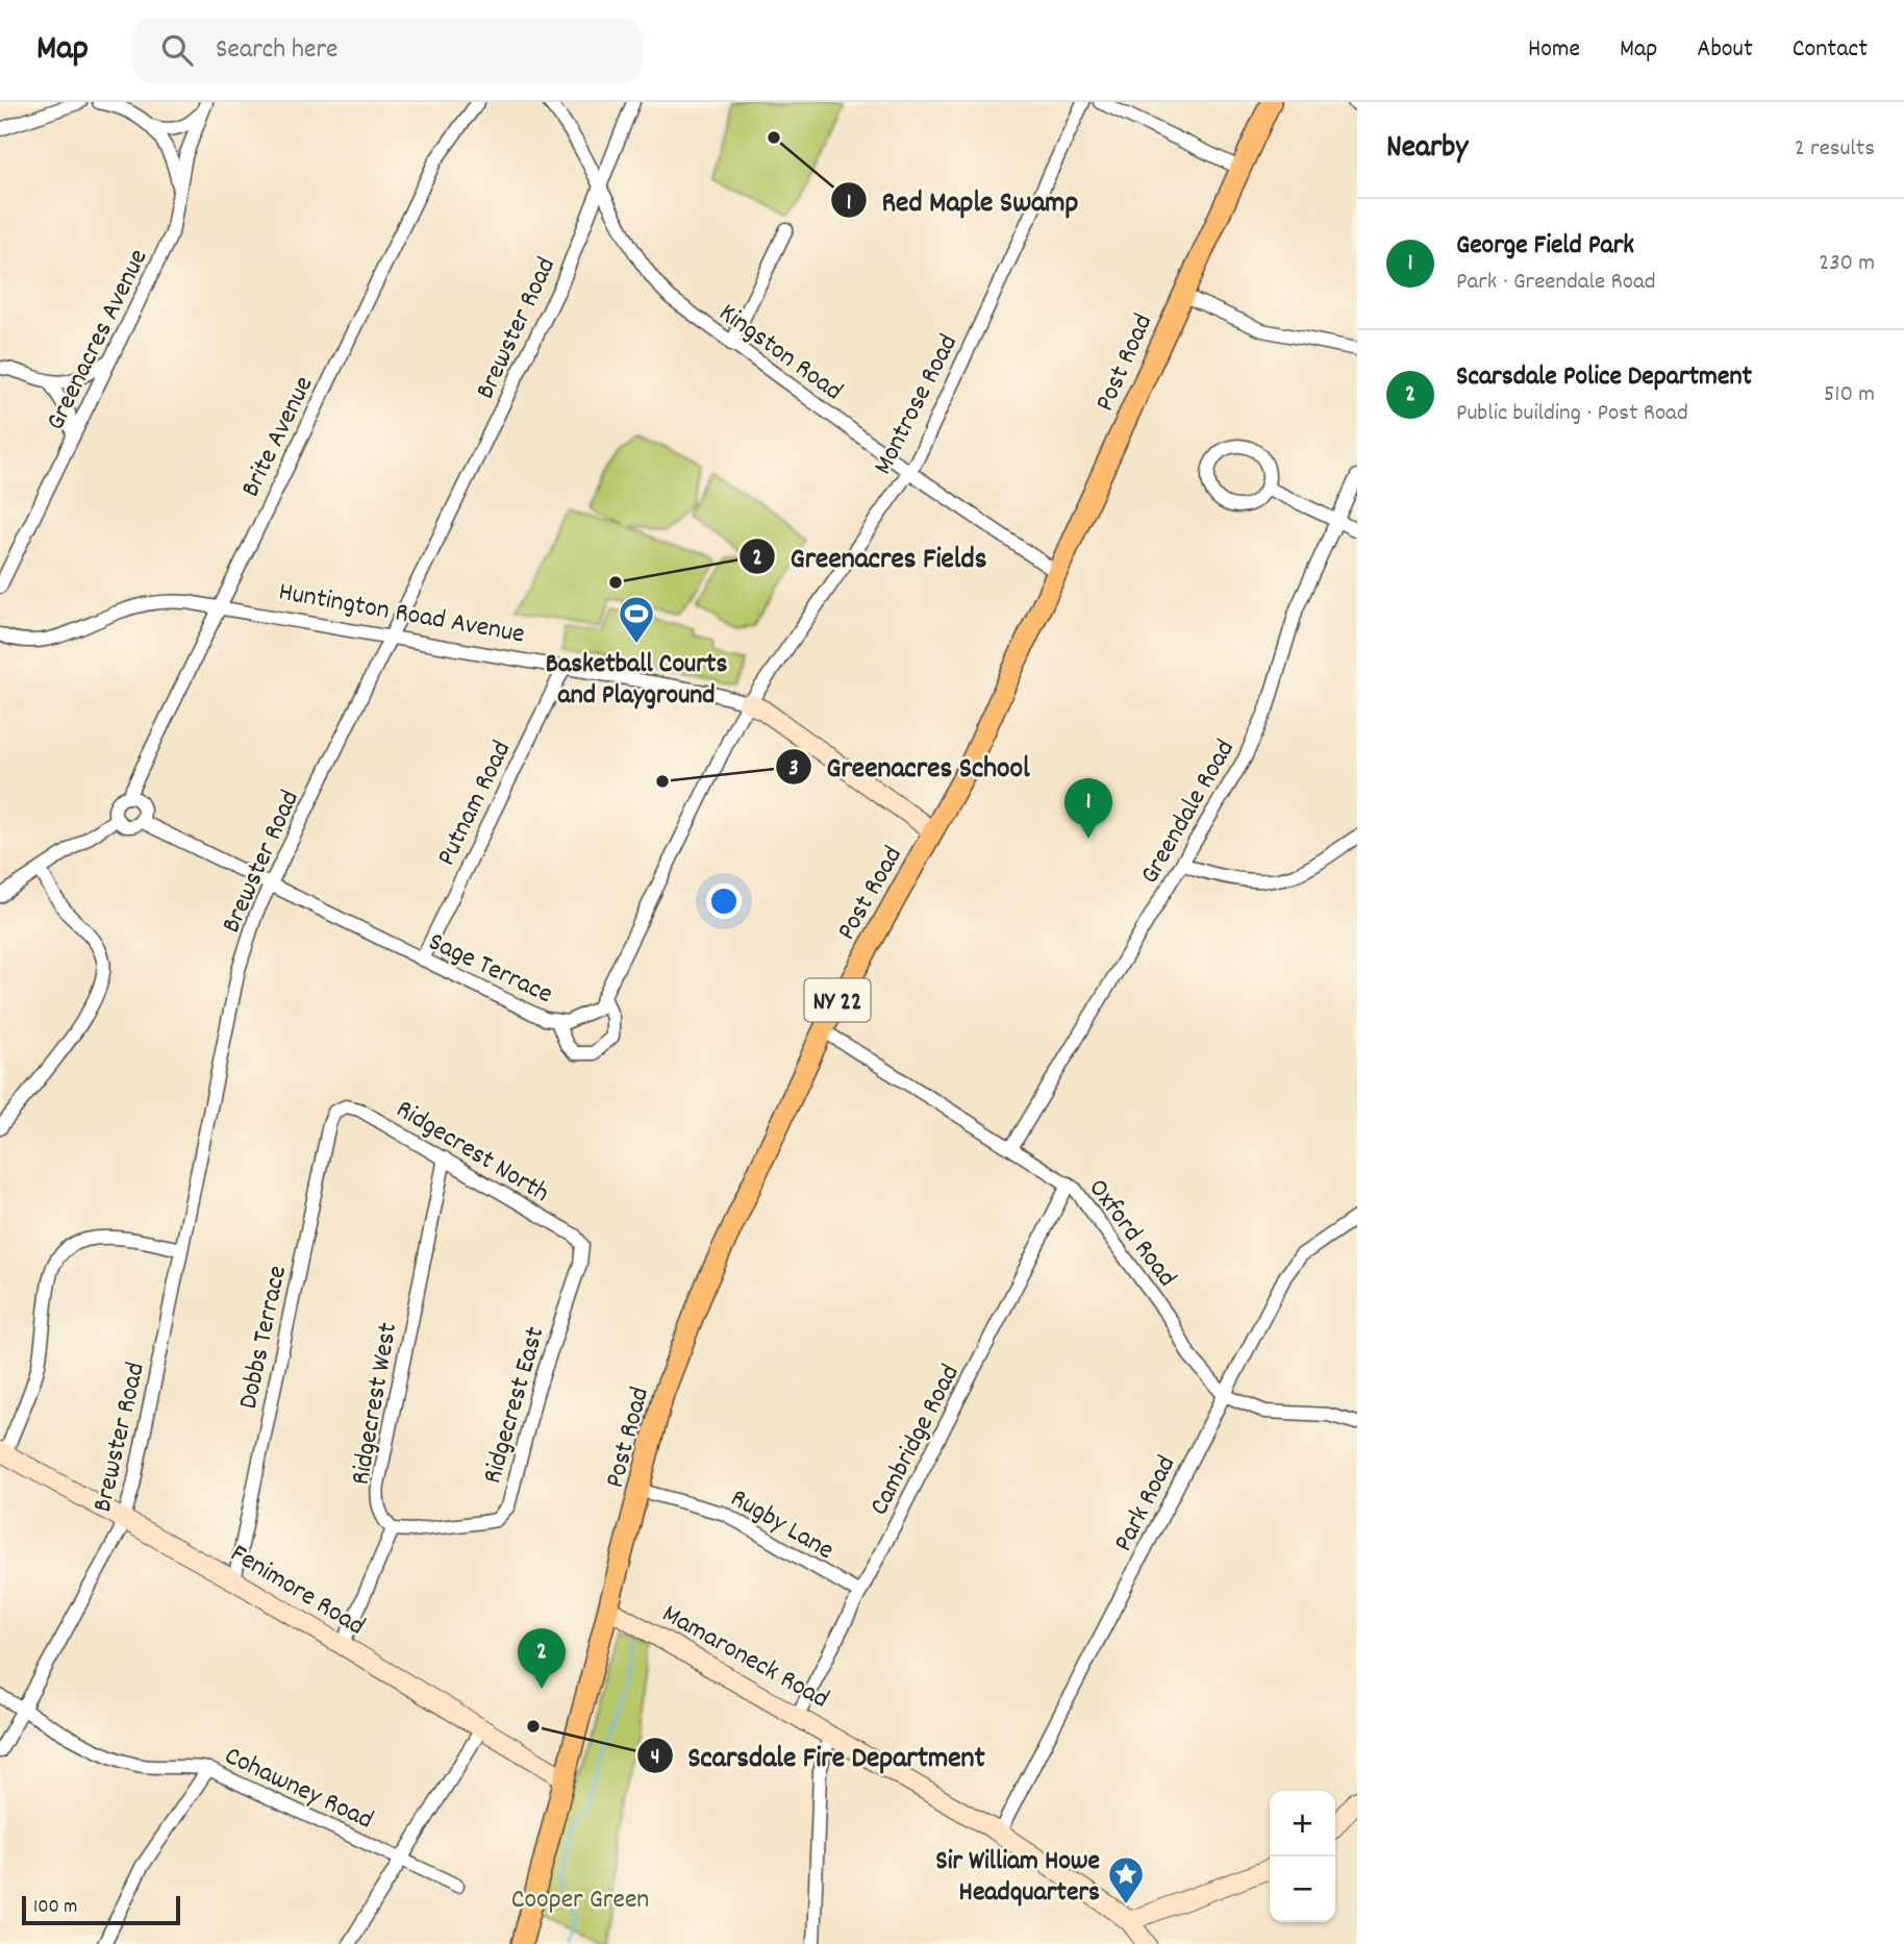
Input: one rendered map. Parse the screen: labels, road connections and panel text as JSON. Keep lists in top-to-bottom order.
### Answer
{
  "streets": {
    "main road": ["Post Road", "NY 22"],
    "street": [
      "Brewster Road",
      "Greenacres Avenue",
      "Kingston Road",
      "Montrose Road",
      "Brite Avenue",
      "Huntington Road Avenue",
      "Putnam Road",
      "Greendale Road",
      "Sage Terrace",
      "Ridgecrest North",
      "Oxford Road",
      "Dobbs Terrace",
      "Ridgecrest West",
      "Ridgecrest East",
      "Cambridge Road",
      "Park Road",
      "Rugby Lane",
      "Fenimore Road",
      "Mamaroneck Road",
      "Cohawney Road"
    ]
  },
  "crossings": [
    ["Brewster Road", "Kingston Road"],
    ["Brewster Road", "Huntington Road Avenue"],
    ["Brewster Road", "Sage Terrace"],
    ["Brewster Road", "Fenimore Road"],
    ["Brewster Road", "Cohawney Road"],
    ["Kingston Road", "Post Road"],
    ["Kingston Road", "Montrose Road"],
    ["Post Road", "Huntington Road Avenue"],
    ["Post Road", "Oxford Road"],
    ["Post Road", "Rugby Lane"],
    ["Post Road", "Fenimore Road"],
    ["Post Road", "Mamaroneck Road"],
    ["Montrose Road", "Huntington Road Avenue"],
    ["Brite Avenue", "Huntington Road Avenue"],
    ["Brite Avenue", "Sage Terrace"],
    ["Huntington Road Avenue", "Putnam Road"],
    ["Putnam Road", "Sage Terrace"],
    ["Greendale Road", "Oxford Road"],
    ["Ridgecrest North", "Dobbs Terrace"],
    ["Ridgecrest North", "Ridgecrest West"],
    ["Ridgecrest North", "Ridgecrest East"],
    ["Oxford Road", "Cambridge Road"],
    ["Oxford Road", "Park Road"],
    ["Dobbs Terrace", "Fenimore Road"],
    ["Ridgecrest West", "Ridgecrest East"],
    ["Cambridge Road", "Rugby Lane"],
    ["Cambridge Road", "Mamaroneck Road"],
    ["Park Road", "Mamaroneck Road"]
  ],
  "parks": ["Cooper Green"],
  "places": {
    "other": [
      "Red Maple Swamp",
      "Greenacres Fields",
      "Greenacres School",
      "Scarsdale Fire Department"
    ],
    "sports": ["Basketball Courts and Playground"],
    "place": ["Sir William Howe Headquarters"]
  },
  "scale_bar": "100 m",
  "page": {
    "header": "Map",
    "search": "Search here",
    "nav": [
      "Home",
      "Map",
      "About",
      "Contact"
    ],
    "heading": ["Nearby", "2 results"],
    "list": [
      {
        "mark": "1",
        "name": "George Field Park",
        "note": "Park · Greendale Road",
        "value": "230 m"
      },
      {
        "mark": "2",
        "name": "Scarsdale Police Department",
        "note": "Public building · Post Road",
        "value": "510 m"
      }
    ],
    "pins": ["1", "2"],
    "map_buttons": ["+", "−"],
    "scale": "100 m"
  }
}
